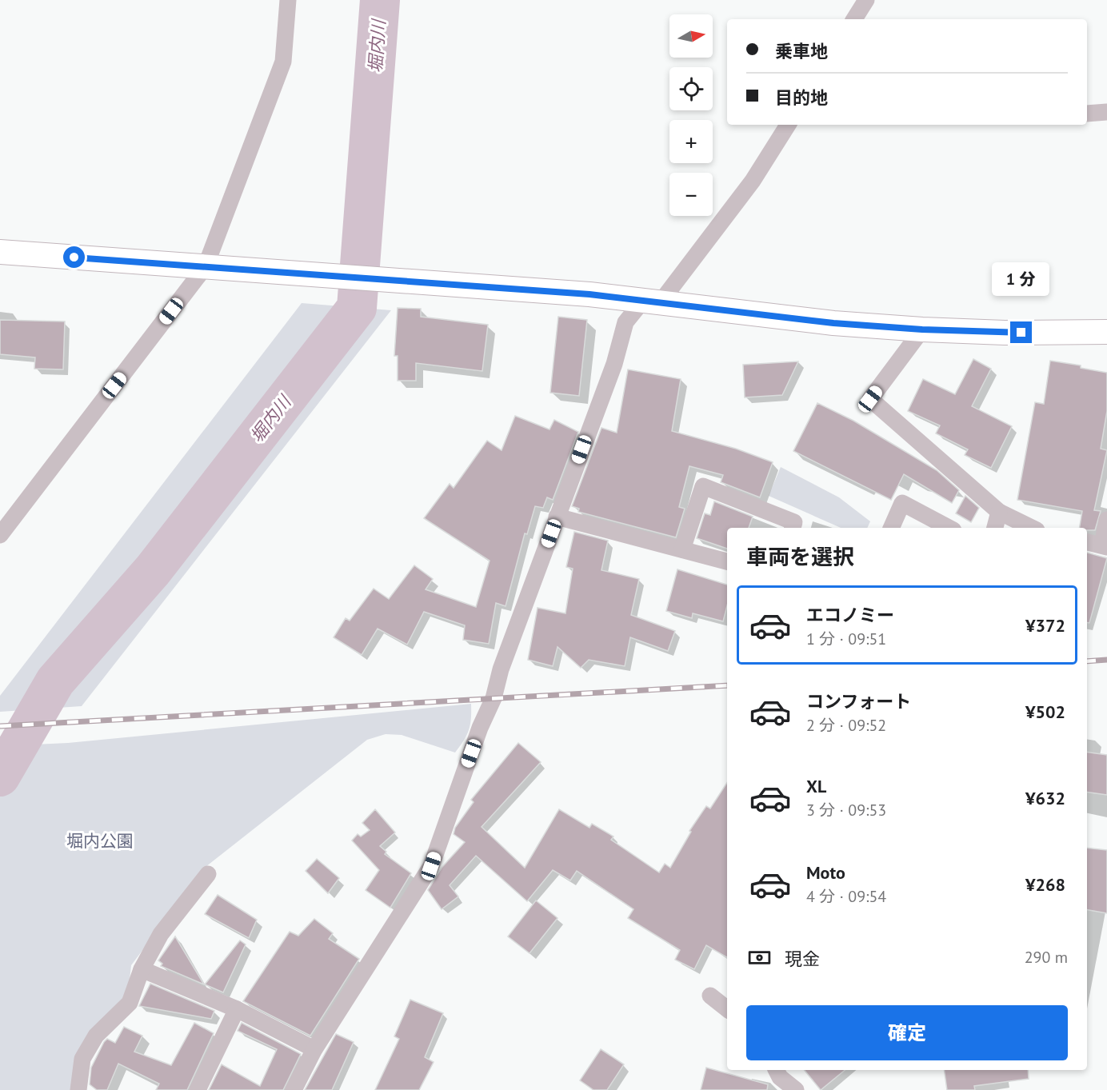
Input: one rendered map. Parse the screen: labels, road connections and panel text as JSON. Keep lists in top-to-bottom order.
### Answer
{
  "water": ["堀内川"],
  "parks": ["堀内公園"],
  "north": "right",
  "page": {
    "map_buttons": ["+", "−"],
    "banner": ["乗車地", "目的地"],
    "bubble": "1 分",
    "heading": "車両を選択",
    "list": [
      {
        "name": "エコノミー",
        "note": "1 分 · 09:51",
        "value": "¥372"
      },
      {
        "name": "コンフォート",
        "note": "2 分 · 09:52",
        "value": "¥502"
      },
      {
        "name": "XL",
        "note": "3 分 · 09:53",
        "value": "¥632"
      },
      {
        "name": "Moto",
        "note": "4 分 · 09:54",
        "value": "¥268"
      }
    ],
    "pay": ["現金", "290 m"],
    "buttons": "確定"
  }
}
